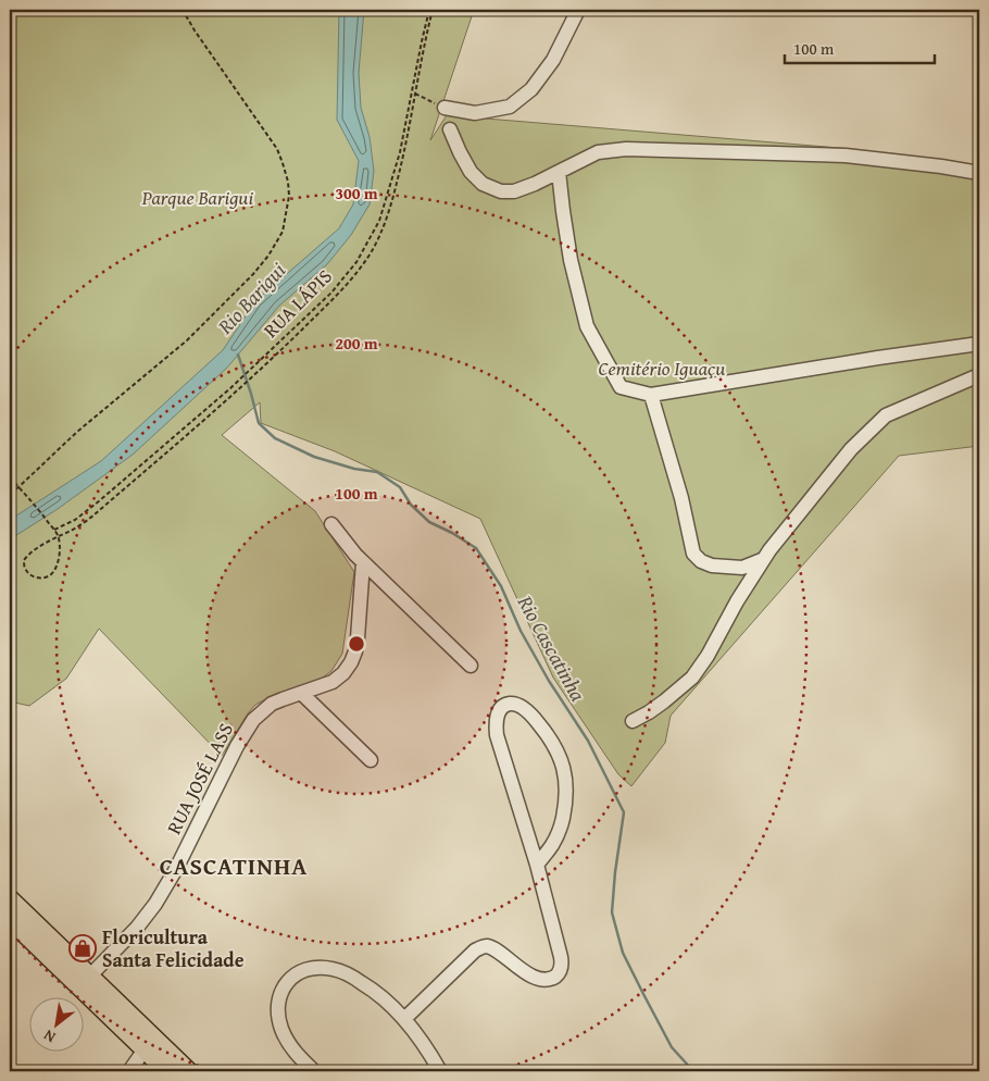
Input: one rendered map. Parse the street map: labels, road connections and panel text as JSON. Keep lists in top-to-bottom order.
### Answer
{
  "streets": {
    "street": ["RUA JOSÉ LASS"],
    "path": ["RUA LÁPIS"]
  },
  "districts": ["CASCATINHA"],
  "water": ["Rio Barigui", "Rio Cascatinha"],
  "parks": ["Parque Barigui", "Cemitério Iguaçu"],
  "places": {
    "shop": ["Floricultura Santa Felicidade"]
  },
  "scale_bar": "100 m",
  "north": "bottom left",
  "rings": ["300 m", "200 m", "100 m"]
}
